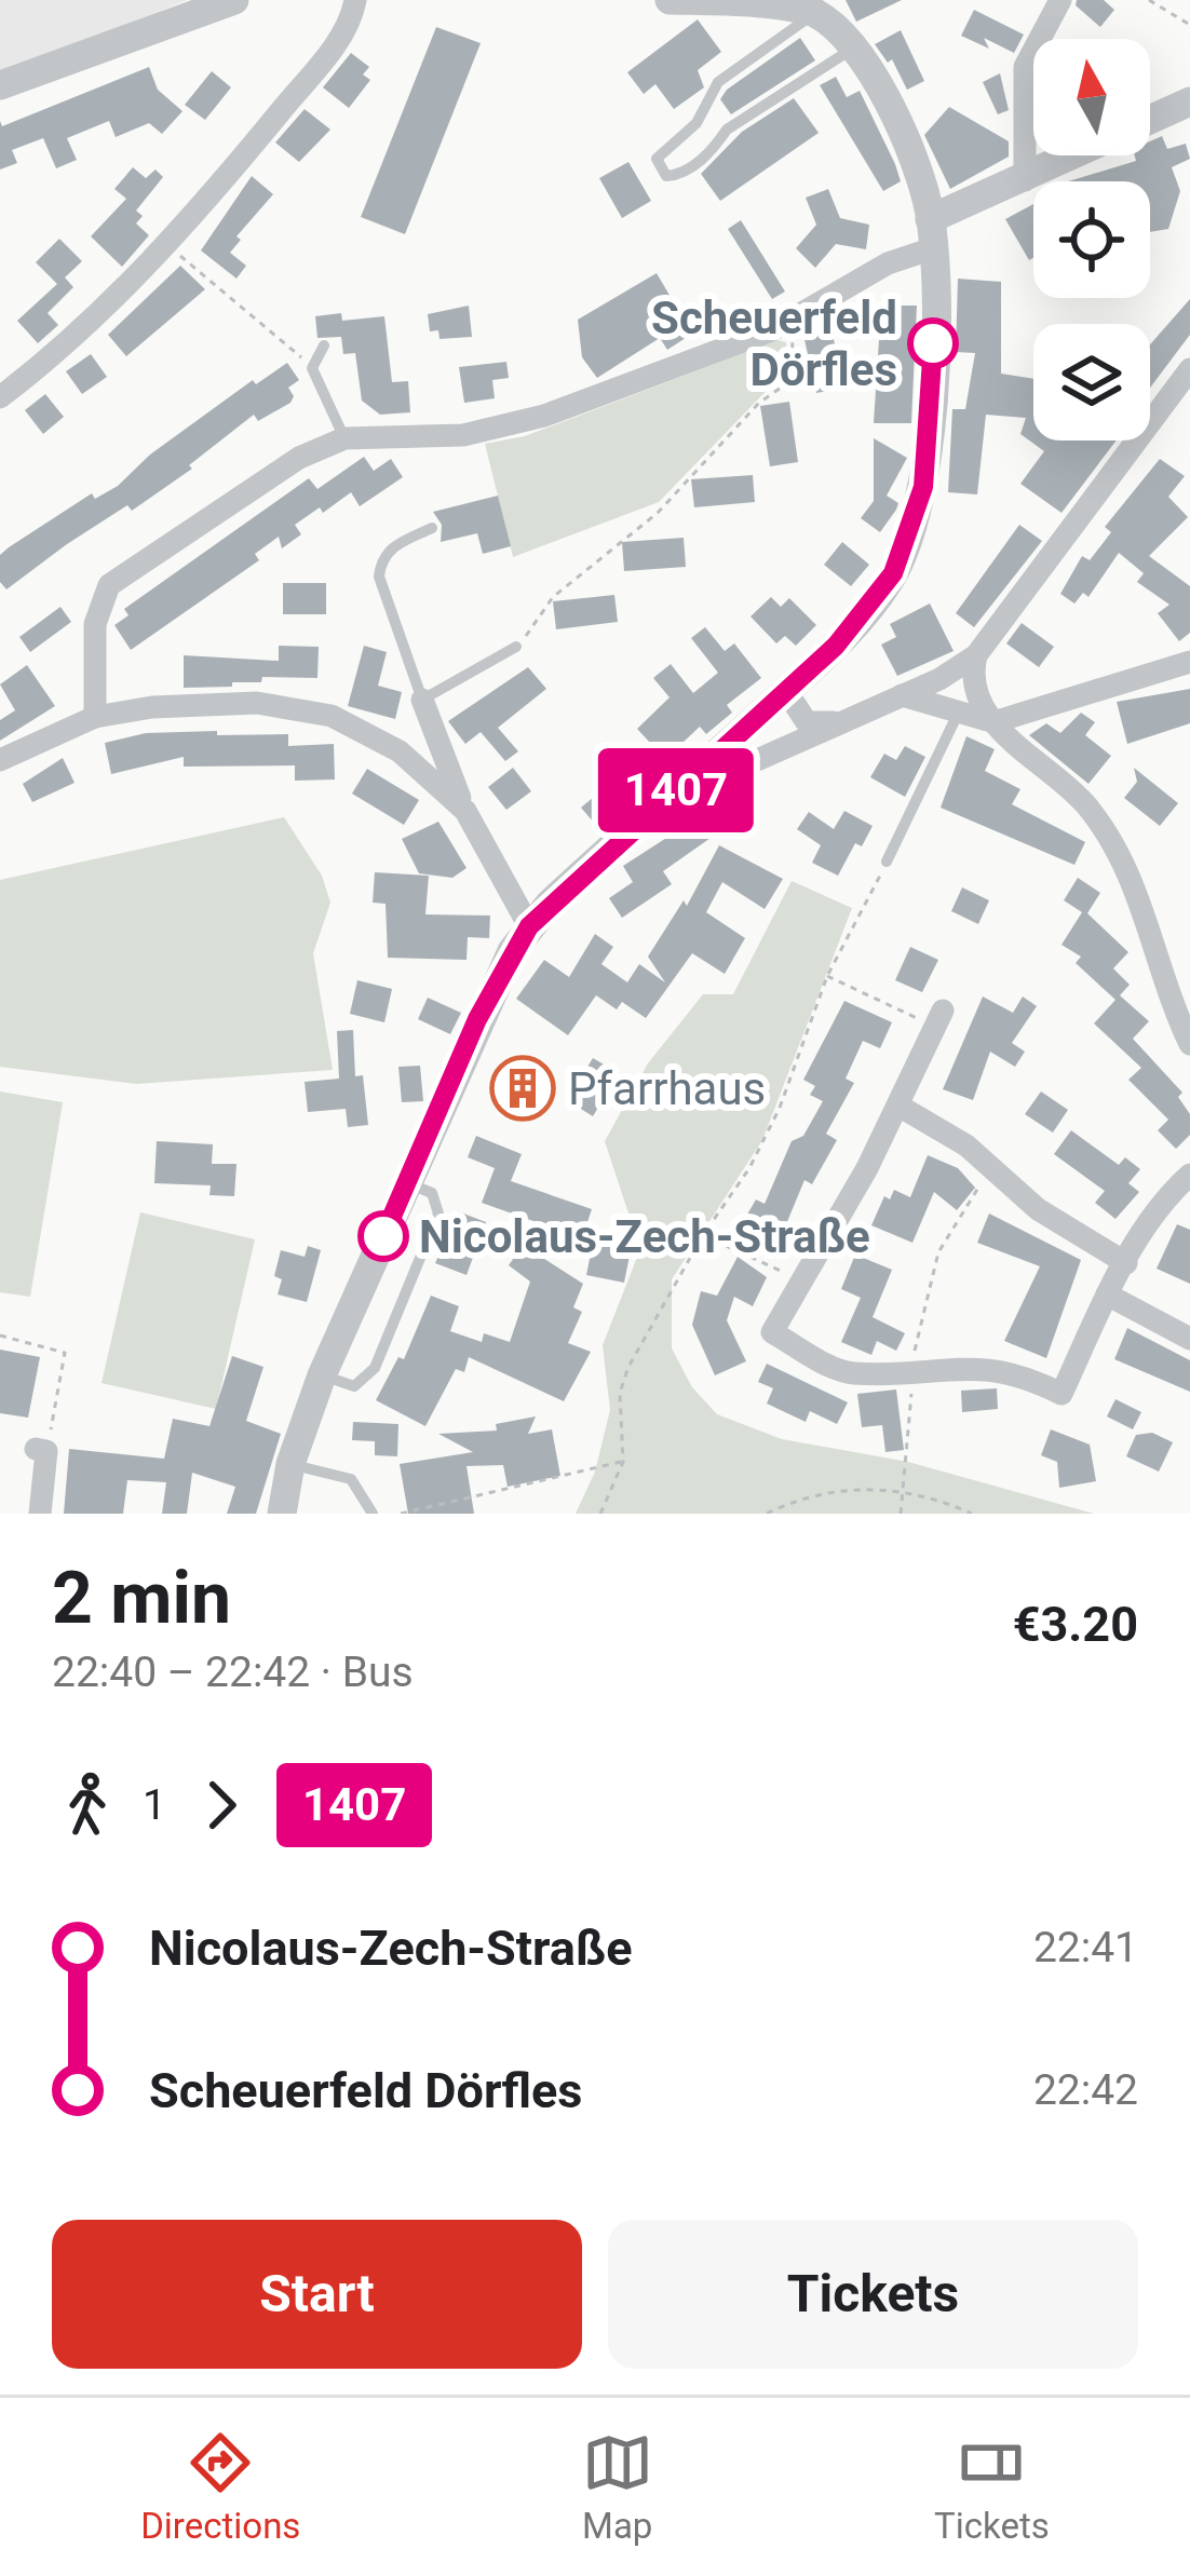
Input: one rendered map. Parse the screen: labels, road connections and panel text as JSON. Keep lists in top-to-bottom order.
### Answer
{
  "places": {
    "other": ["Scheuerfeld Dörfles", "Nicolaus-Zech-Straße"],
    "building": ["Pfarrhaus"]
  },
  "lines": ["bus line 1407"],
  "north": "top",
  "page": {
    "on_map": "1407",
    "heading": ["2 min", "22:40 – 22:42 · Bus", "€3.20"],
    "legs": ["1", "1407"],
    "list": [
      {
        "name": "Nicolaus-Zech-Straße",
        "value": "22:41"
      },
      {
        "name": "Scheuerfeld Dörfles",
        "value": "22:42"
      }
    ],
    "buttons": ["Start", "Tickets"],
    "tabs": ["Directions", "Map", "Tickets"]
  }
}
